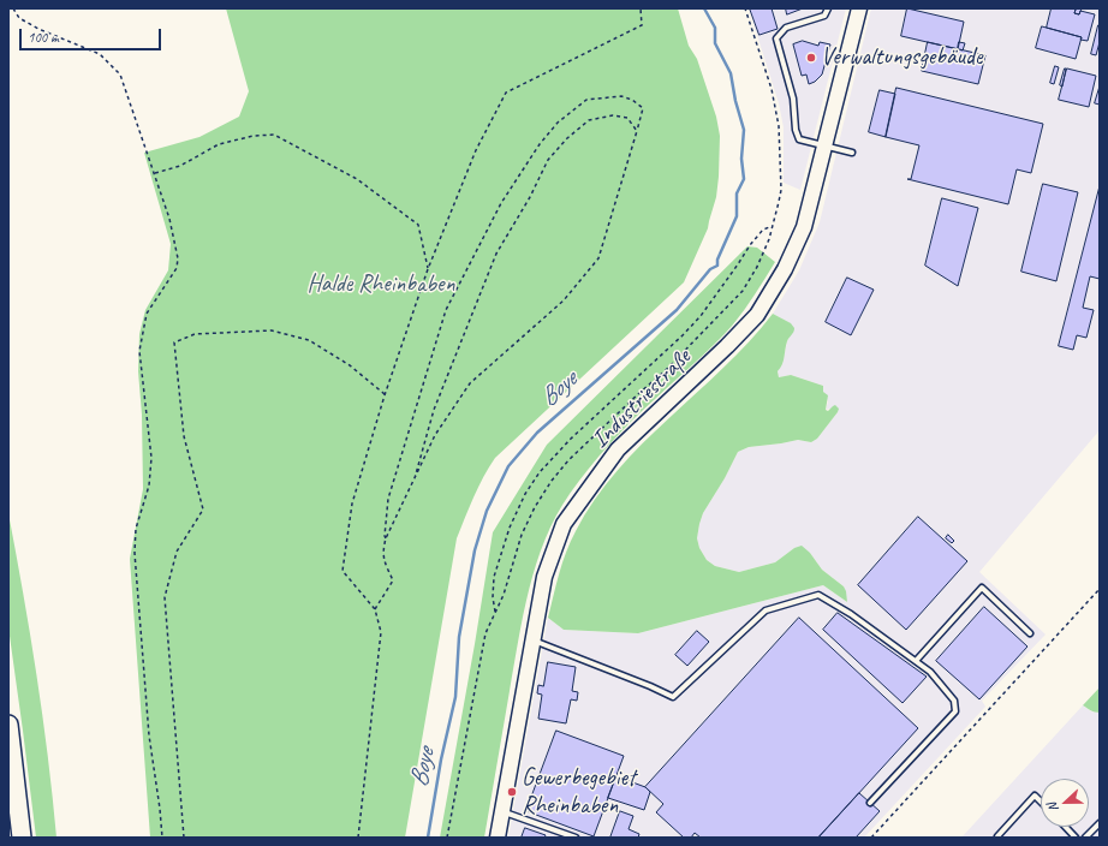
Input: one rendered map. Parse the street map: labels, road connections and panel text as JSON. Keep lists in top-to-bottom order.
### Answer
{
  "streets": {
    "street": ["Industriestraße"]
  },
  "water": ["Boye"],
  "parks": ["Halde Rheinbaben"],
  "places": ["Verwaltungsgebäude", "Gewerbegebiet Rheinbaben"],
  "scale_bar": "100 m",
  "north": "left"
}
